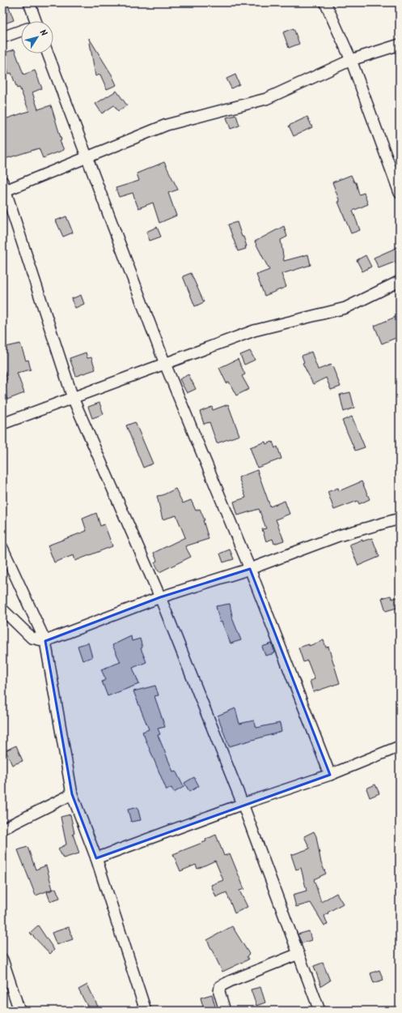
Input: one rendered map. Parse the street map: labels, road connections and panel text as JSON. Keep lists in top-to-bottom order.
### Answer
{
  "north": "top right"
}
